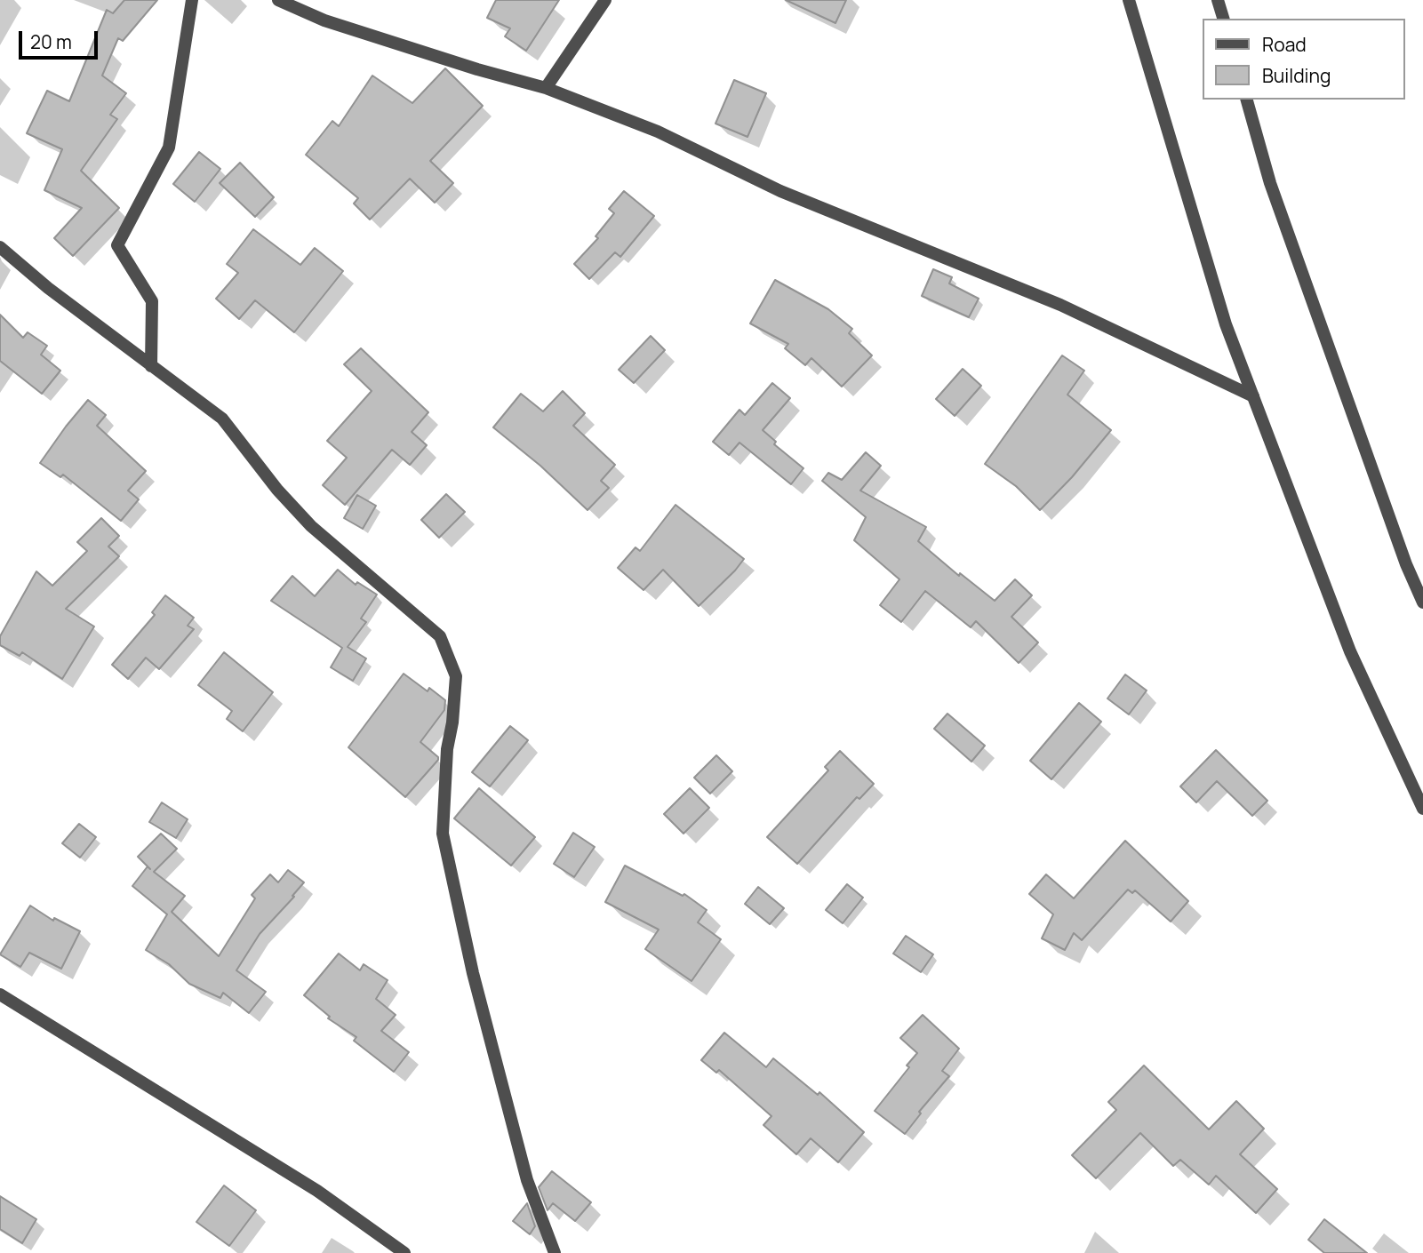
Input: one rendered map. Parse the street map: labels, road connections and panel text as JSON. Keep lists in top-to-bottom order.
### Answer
{
  "legend": ["Road", "Building"],
  "scale_bar": "20 m"
}
